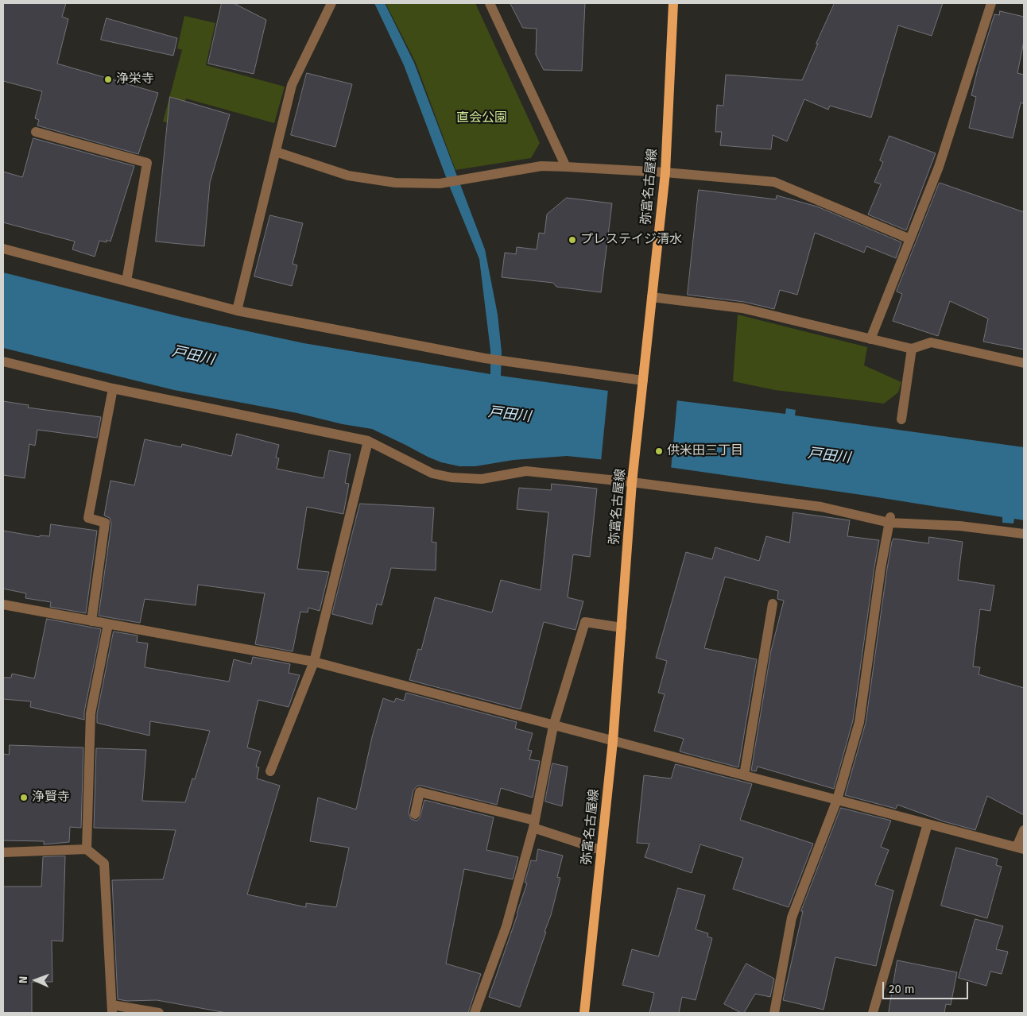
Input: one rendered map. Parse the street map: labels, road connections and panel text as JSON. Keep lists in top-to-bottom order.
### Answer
{
  "streets": {
    "main road": ["弥富名古屋線"]
  },
  "water": ["戸田川"],
  "parks": ["直会公園"],
  "places": [
    "浄栄寺",
    "プレステイジ清水",
    "供米田三丁目",
    "浄賢寺"
  ],
  "scale_bar": "20 m",
  "north": "left"
}
